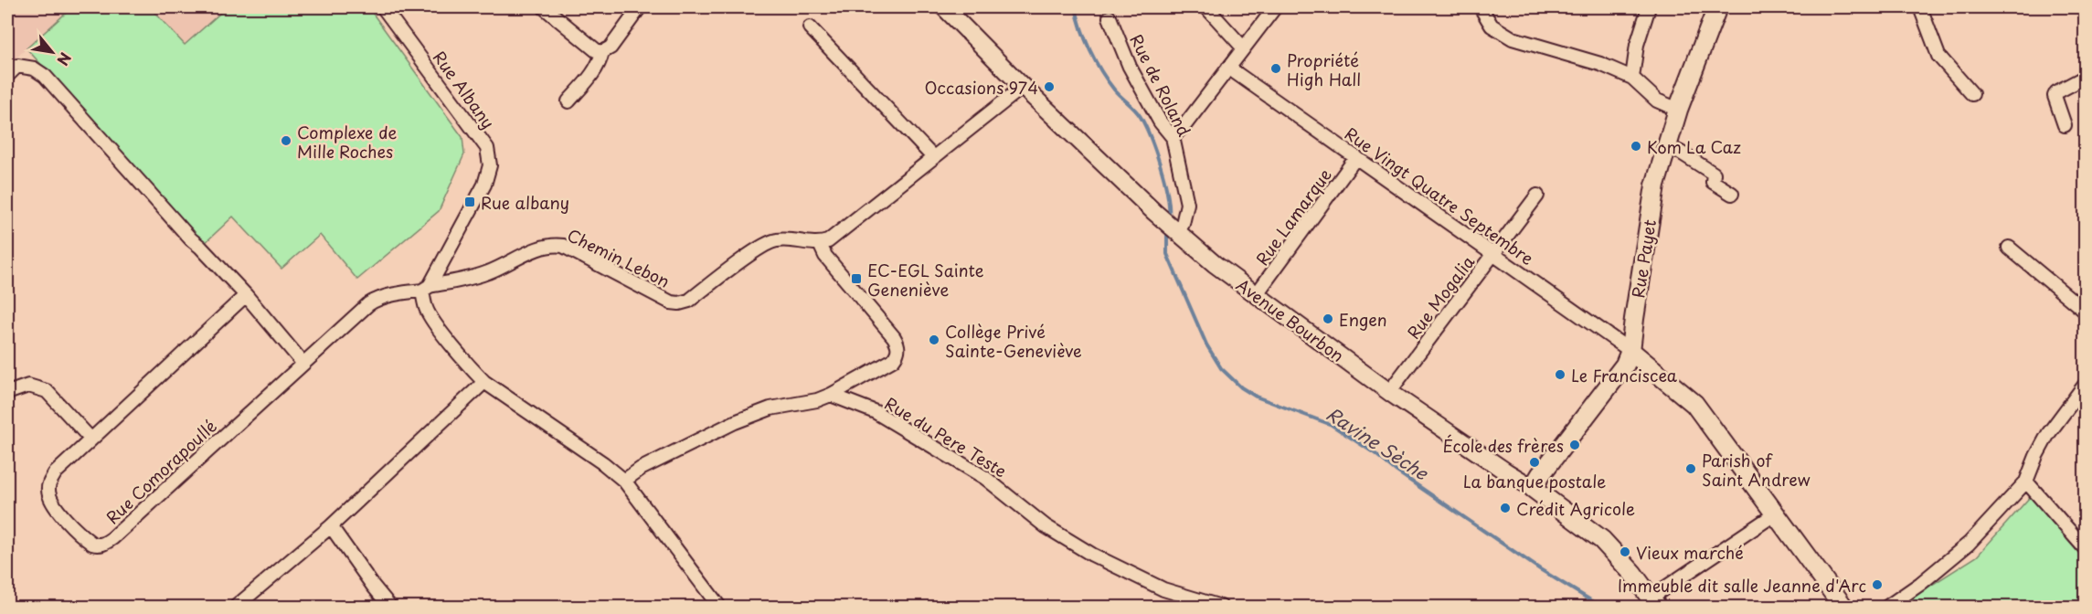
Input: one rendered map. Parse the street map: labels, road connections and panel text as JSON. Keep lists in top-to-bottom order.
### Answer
{
  "streets": {
    "main road": ["Rue Payet", "Avenue Bourbon"],
    "street": [
      "Rue de Roland",
      "Rue Albany",
      "Rue Vingt Quatre Septembre",
      "Rue Lamarque",
      "Chemin Lebon",
      "Rue Mogalia",
      "Rue du Pere Teste",
      "Rue Comorapoullé"
    ]
  },
  "crossings": [
    ["Rue de Roland", "Avenue Bourbon"],
    ["Rue Albany", "Chemin Lebon"],
    ["Rue Albany", "Rue Comorapoullé"],
    ["Rue Vingt Quatre Septembre", "Rue Lamarque"],
    ["Rue Vingt Quatre Septembre", "Rue Payet"],
    ["Rue Vingt Quatre Septembre", "Rue Mogalia"],
    ["Rue Lamarque", "Avenue Bourbon"],
    ["Chemin Lebon", "Rue Comorapoullé"],
    ["Rue Payet", "Avenue Bourbon"],
    ["Rue Mogalia", "Avenue Bourbon"]
  ],
  "water": ["Ravine Sèche"],
  "places": {
    "other": [
      "Propriété High Hall",
      "Occasions 974",
      "Complexe de Mille Roches",
      "Kom La Caz",
      "Engen",
      "Collège Privé Sainte-Geneviève",
      "Le Franciscea",
      "École des frères",
      "La banque postale",
      "Parish of Saint Andrew",
      "Crédit Agricole",
      "Vieux marché",
      "Immeuble dit salle Jeanne d'Arc"
    ],
    "transit": ["Rue albany", "EC-EGL Sainte Geneniève"]
  },
  "north": "bottom right"
}
